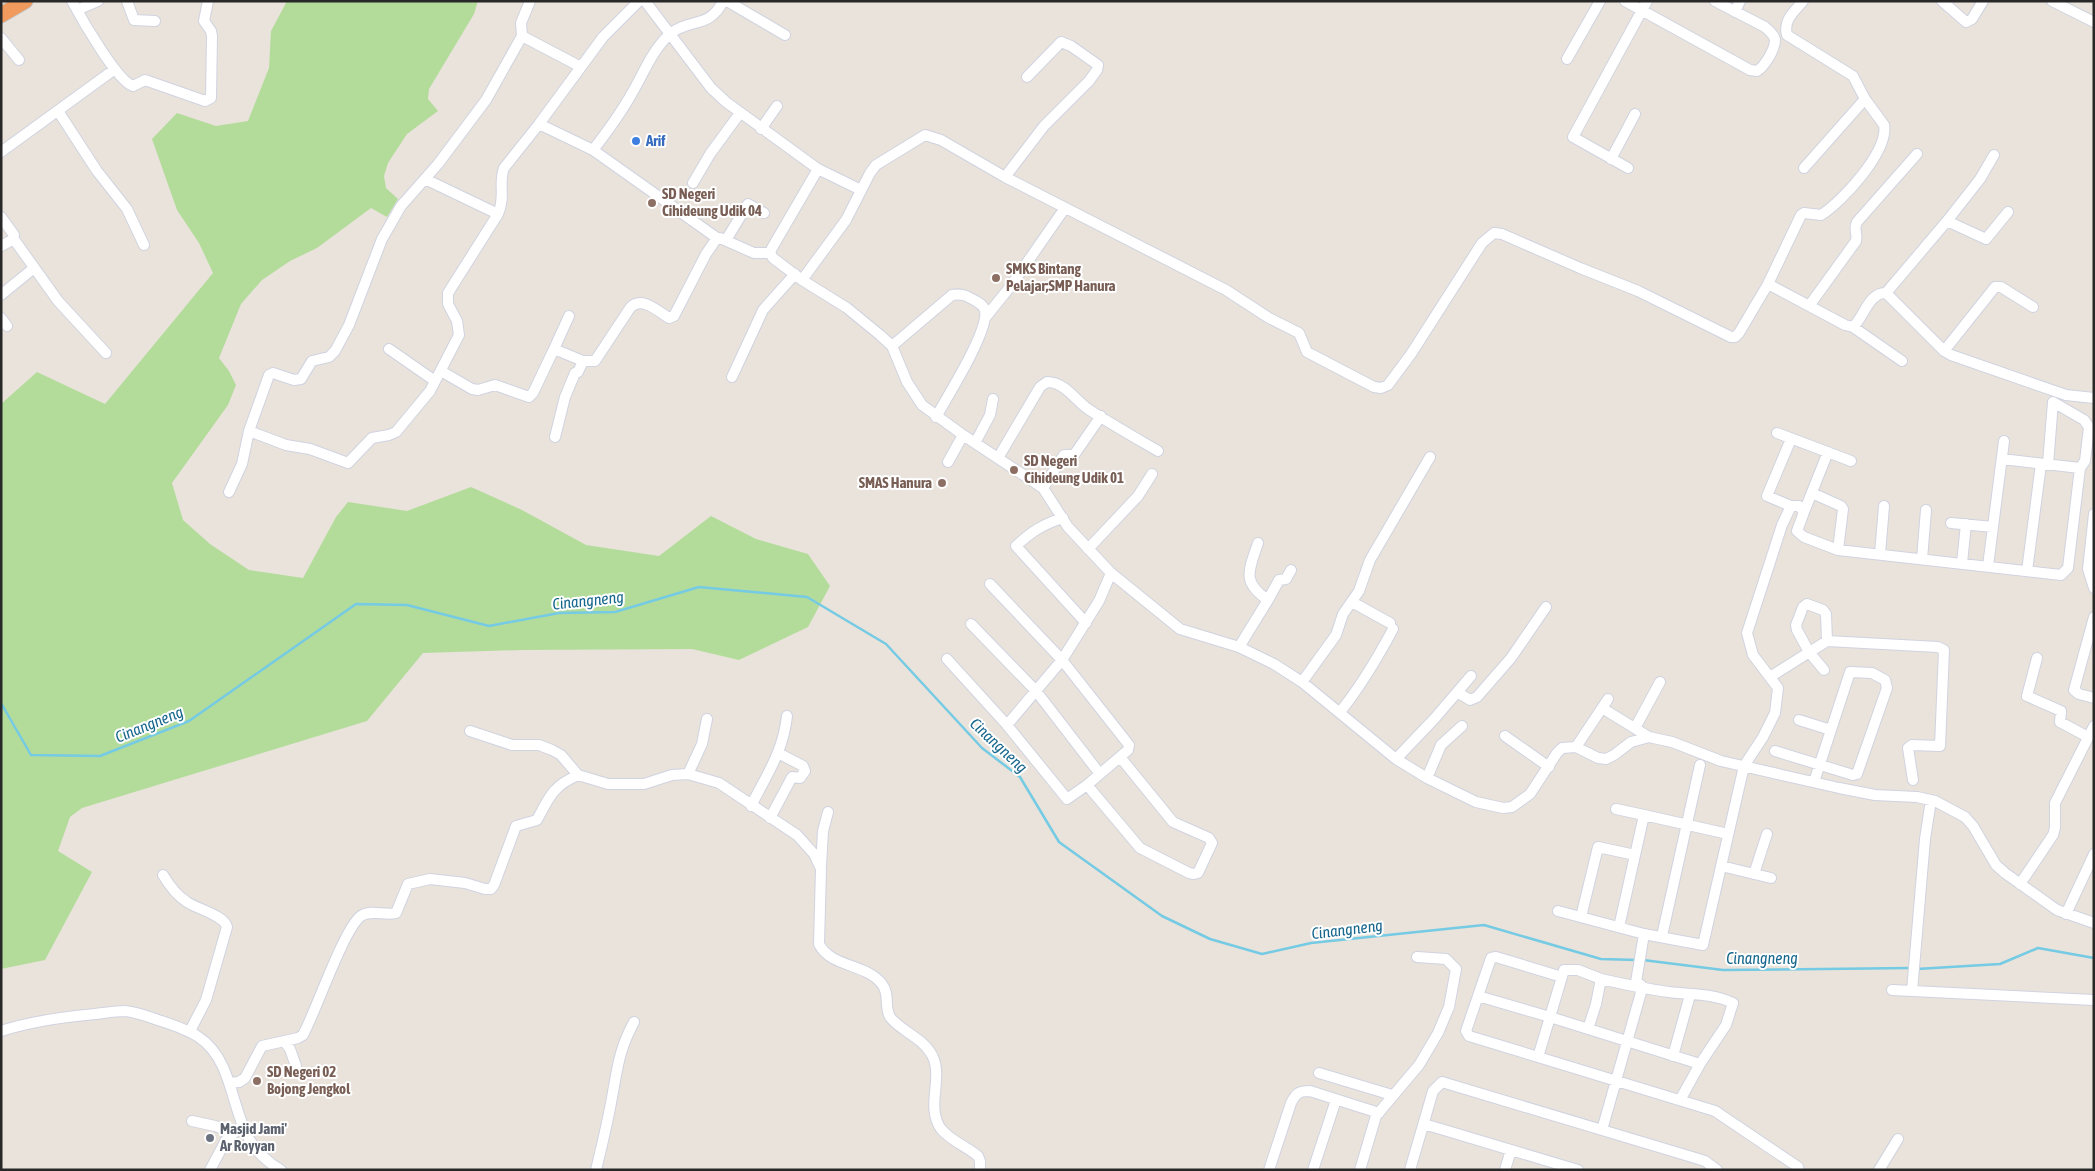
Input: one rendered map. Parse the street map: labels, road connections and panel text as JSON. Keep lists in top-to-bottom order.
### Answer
{
  "water": ["Cinangneng"],
  "places": [
    "Arif",
    "SD Negeri Cihideung Udik 04",
    "SMKS Bintang Pelajar;SMP Hanura",
    "SD Negeri Cihideung Udik 01",
    "SMAS Hanura",
    "SD Negeri 02 Bojong Jengkol",
    "Masjid Jami' Ar Royyan"
  ]
}
